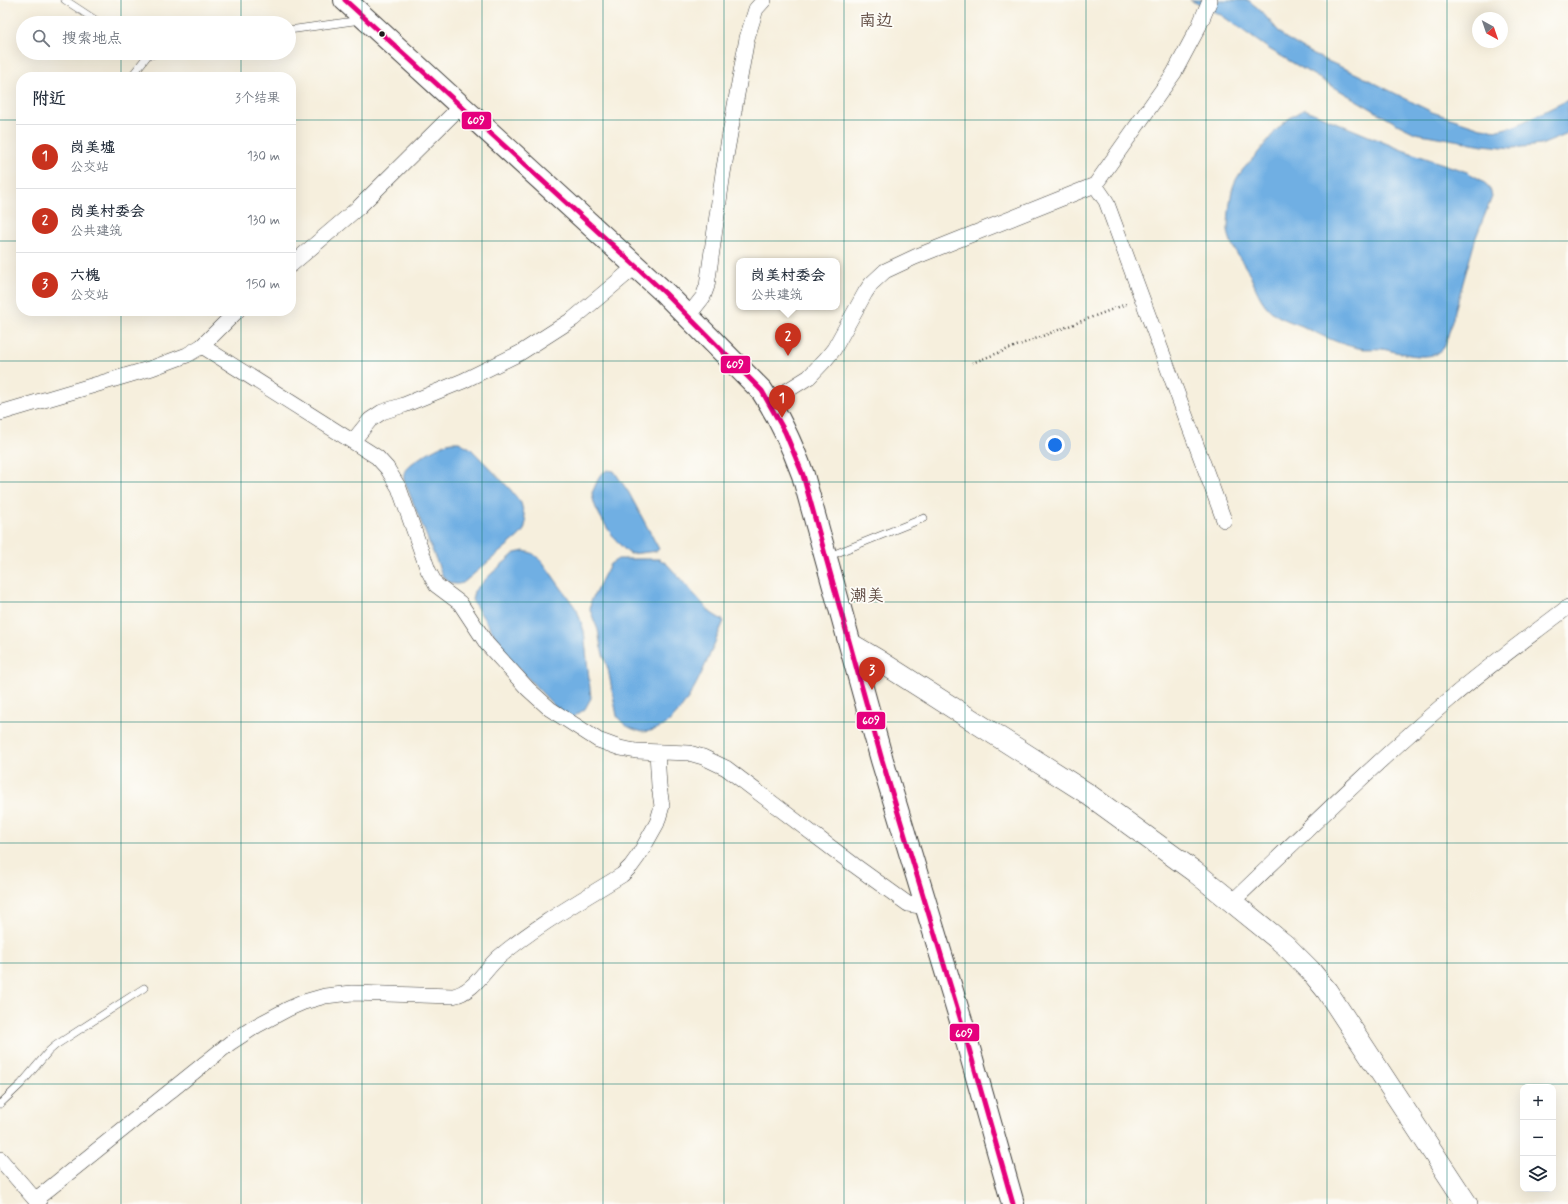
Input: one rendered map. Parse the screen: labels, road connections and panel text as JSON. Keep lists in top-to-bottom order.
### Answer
{
  "districts": ["南边", "潮美"],
  "lines": ["transit line 609"],
  "north": "bottom right",
  "page": {
    "search": "搜索地点",
    "heading": ["附近", "3个结果"],
    "list": [
      {
        "mark": "1",
        "name": "岗美墟",
        "note": "公交站",
        "value": "130 m"
      },
      {
        "mark": "2",
        "name": "岗美村委会",
        "note": "公共建筑",
        "value": "130 m"
      },
      {
        "mark": "3",
        "name": "六槐",
        "note": "公交站",
        "value": "150 m"
      }
    ],
    "popup": ["岗美村委会", "公共建筑"],
    "pins": ["2", "1", "3"],
    "map_buttons": ["+", "−"]
  }
}
